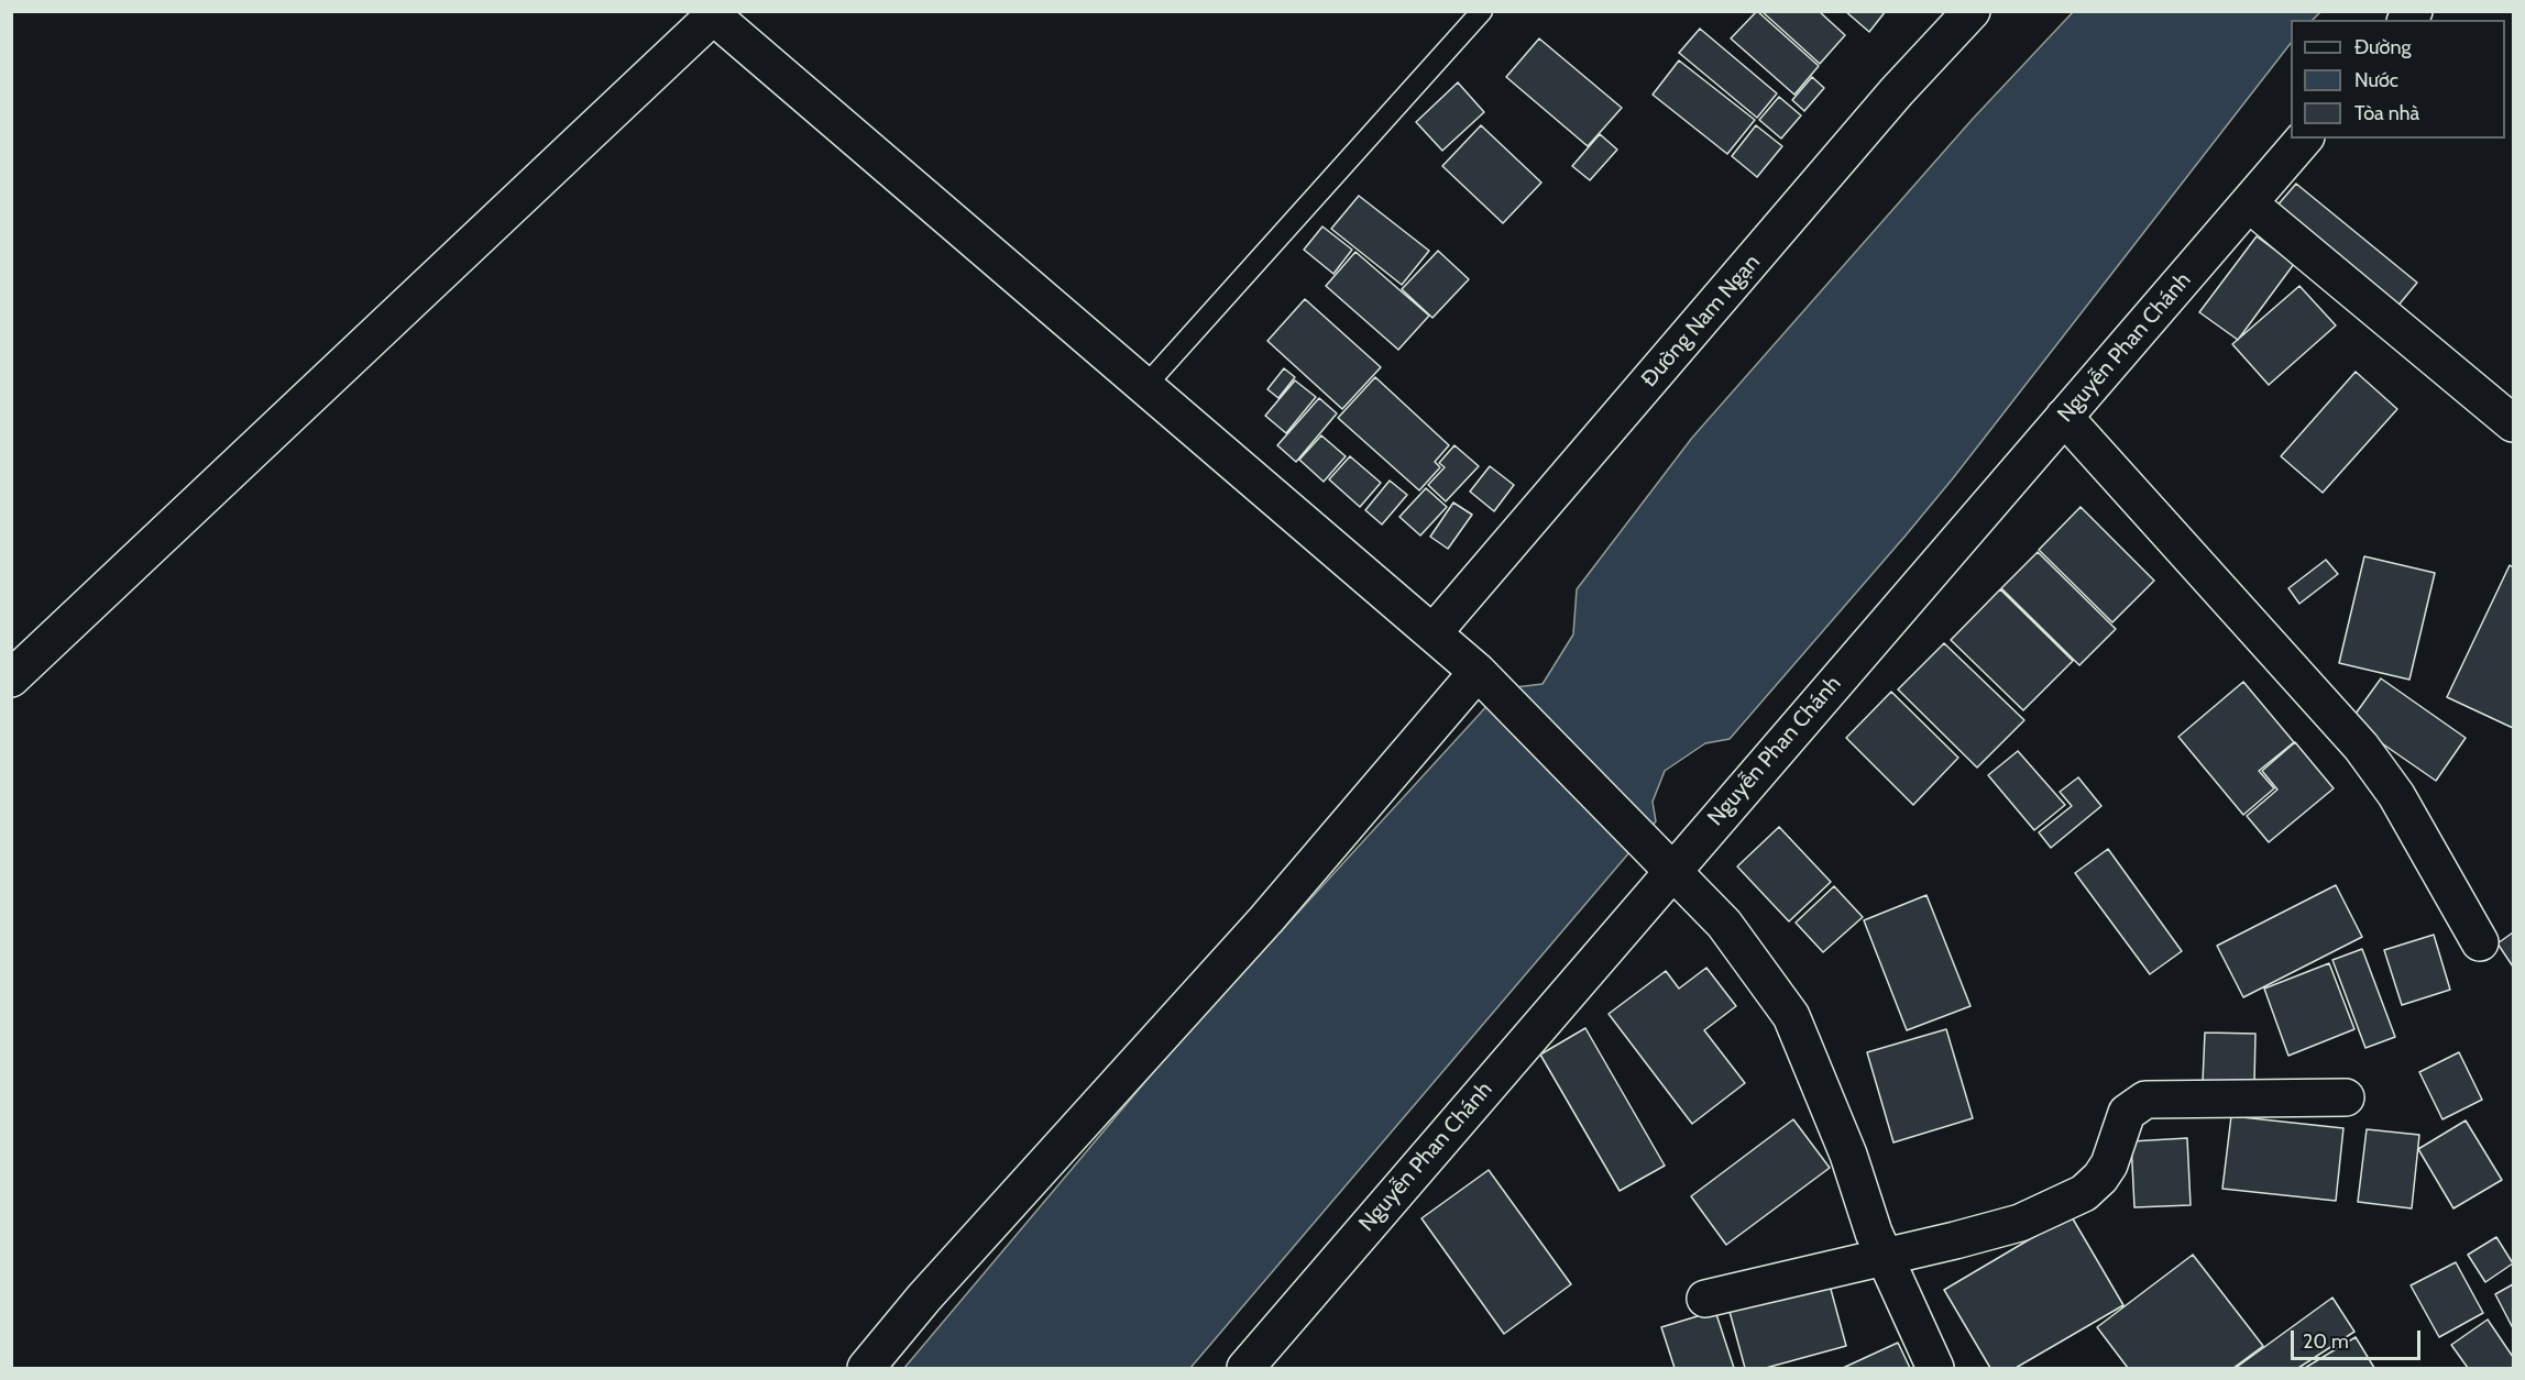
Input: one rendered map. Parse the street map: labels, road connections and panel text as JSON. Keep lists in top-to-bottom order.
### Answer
{
  "streets": {
    "street": ["Đường Nam Ngạn", "Nguyễn Phan Chánh"]
  },
  "legend": ["Đường", "Nước", "Tòa nhà"],
  "scale_bar": "20 m"
}
